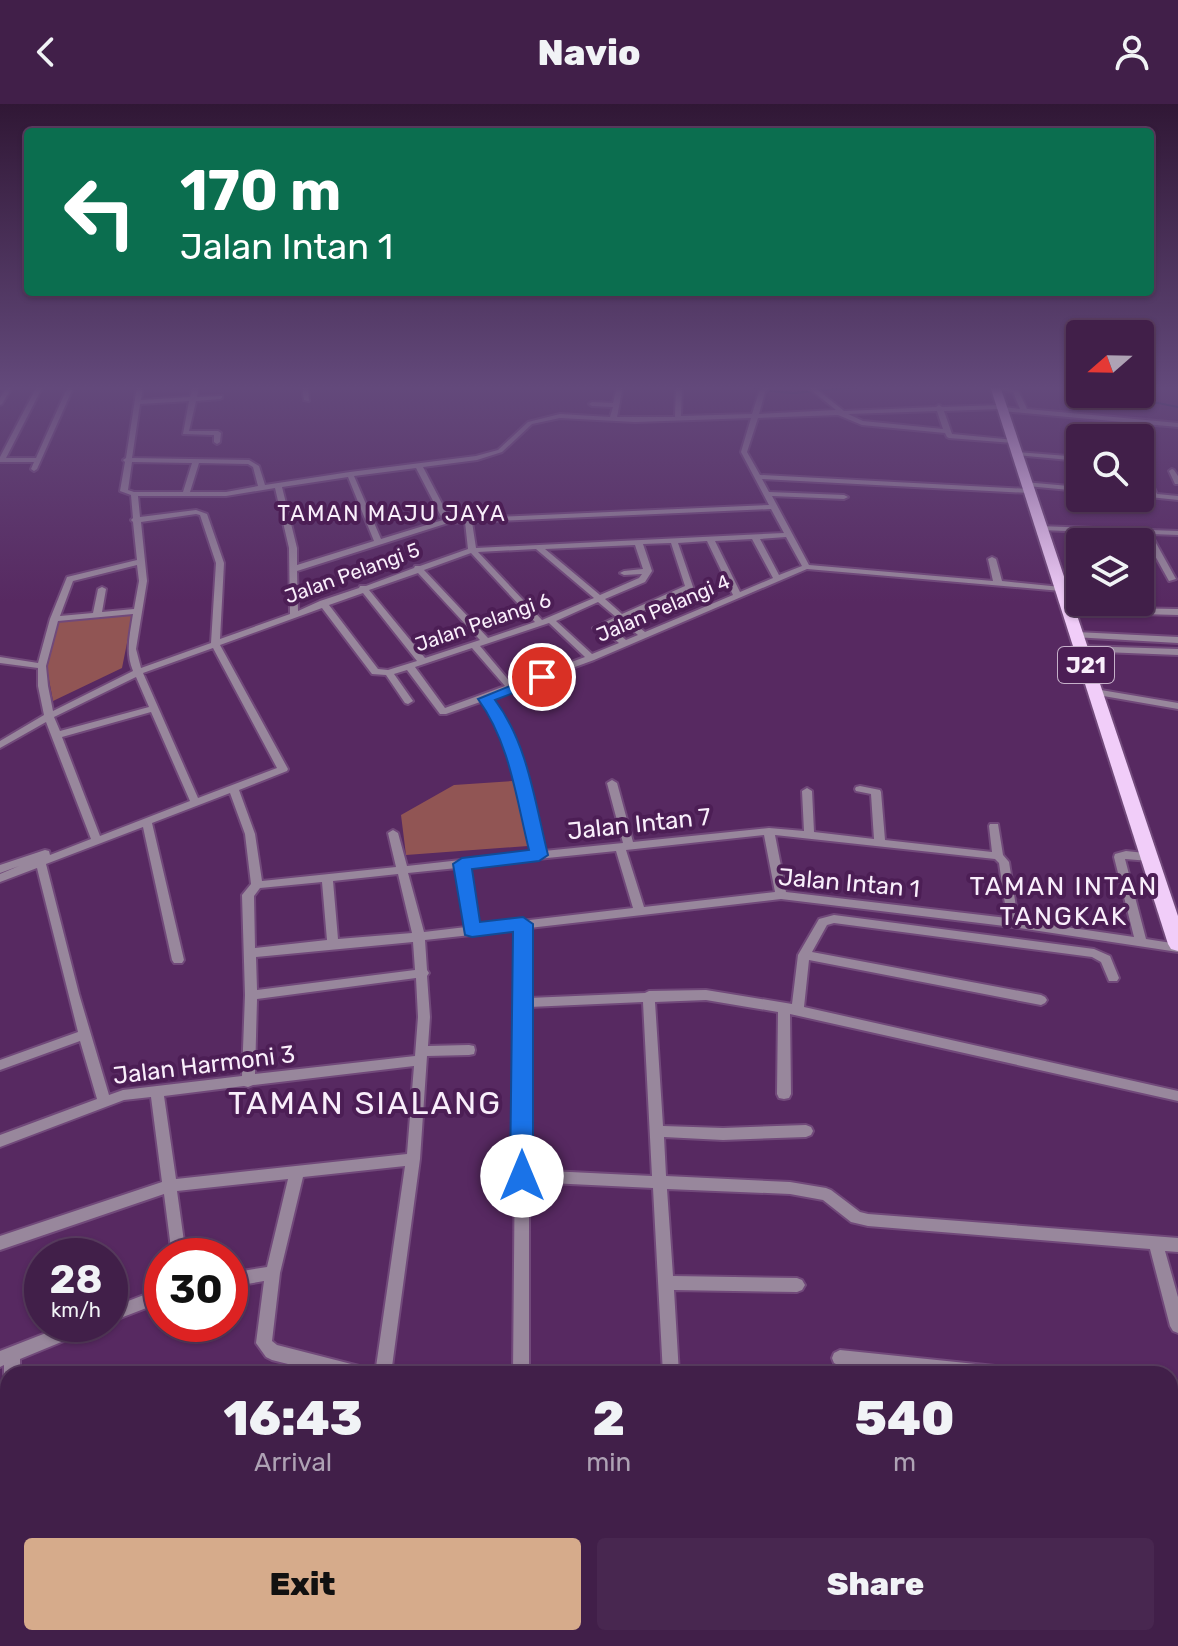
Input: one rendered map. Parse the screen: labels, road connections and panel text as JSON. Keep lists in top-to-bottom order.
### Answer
{
  "streets": {
    "main road": ["J21"],
    "street": [
      "Jalan Pelangi 5",
      "Jalan Pelangi 4",
      "Jalan Pelangi 6",
      "Jalan Intan 7",
      "Jalan Intan 1",
      "Jalan Harmoni 3"
    ]
  },
  "crossings": [
    ["Jalan Pelangi 5", "Jalan Pelangi 6"],
    ["Jalan Pelangi 4", "Jalan Pelangi 6"],
    ["J21", "Jalan Intan 1"]
  ],
  "districts": ["TAMAN MAJU JAYA", "TAMAN INTAN TANGKAK", "TAMAN SIALANG"],
  "north": "left",
  "page": {
    "header": "Navio",
    "turn": ["170 m", "Jalan Intan 1"],
    "speed": "28 km/h",
    "limit": "30",
    "eta": [
      "16:43",
      "Arrival",
      "2",
      "min",
      "540",
      "m"
    ],
    "buttons": ["Exit", "Share"]
  }
}
